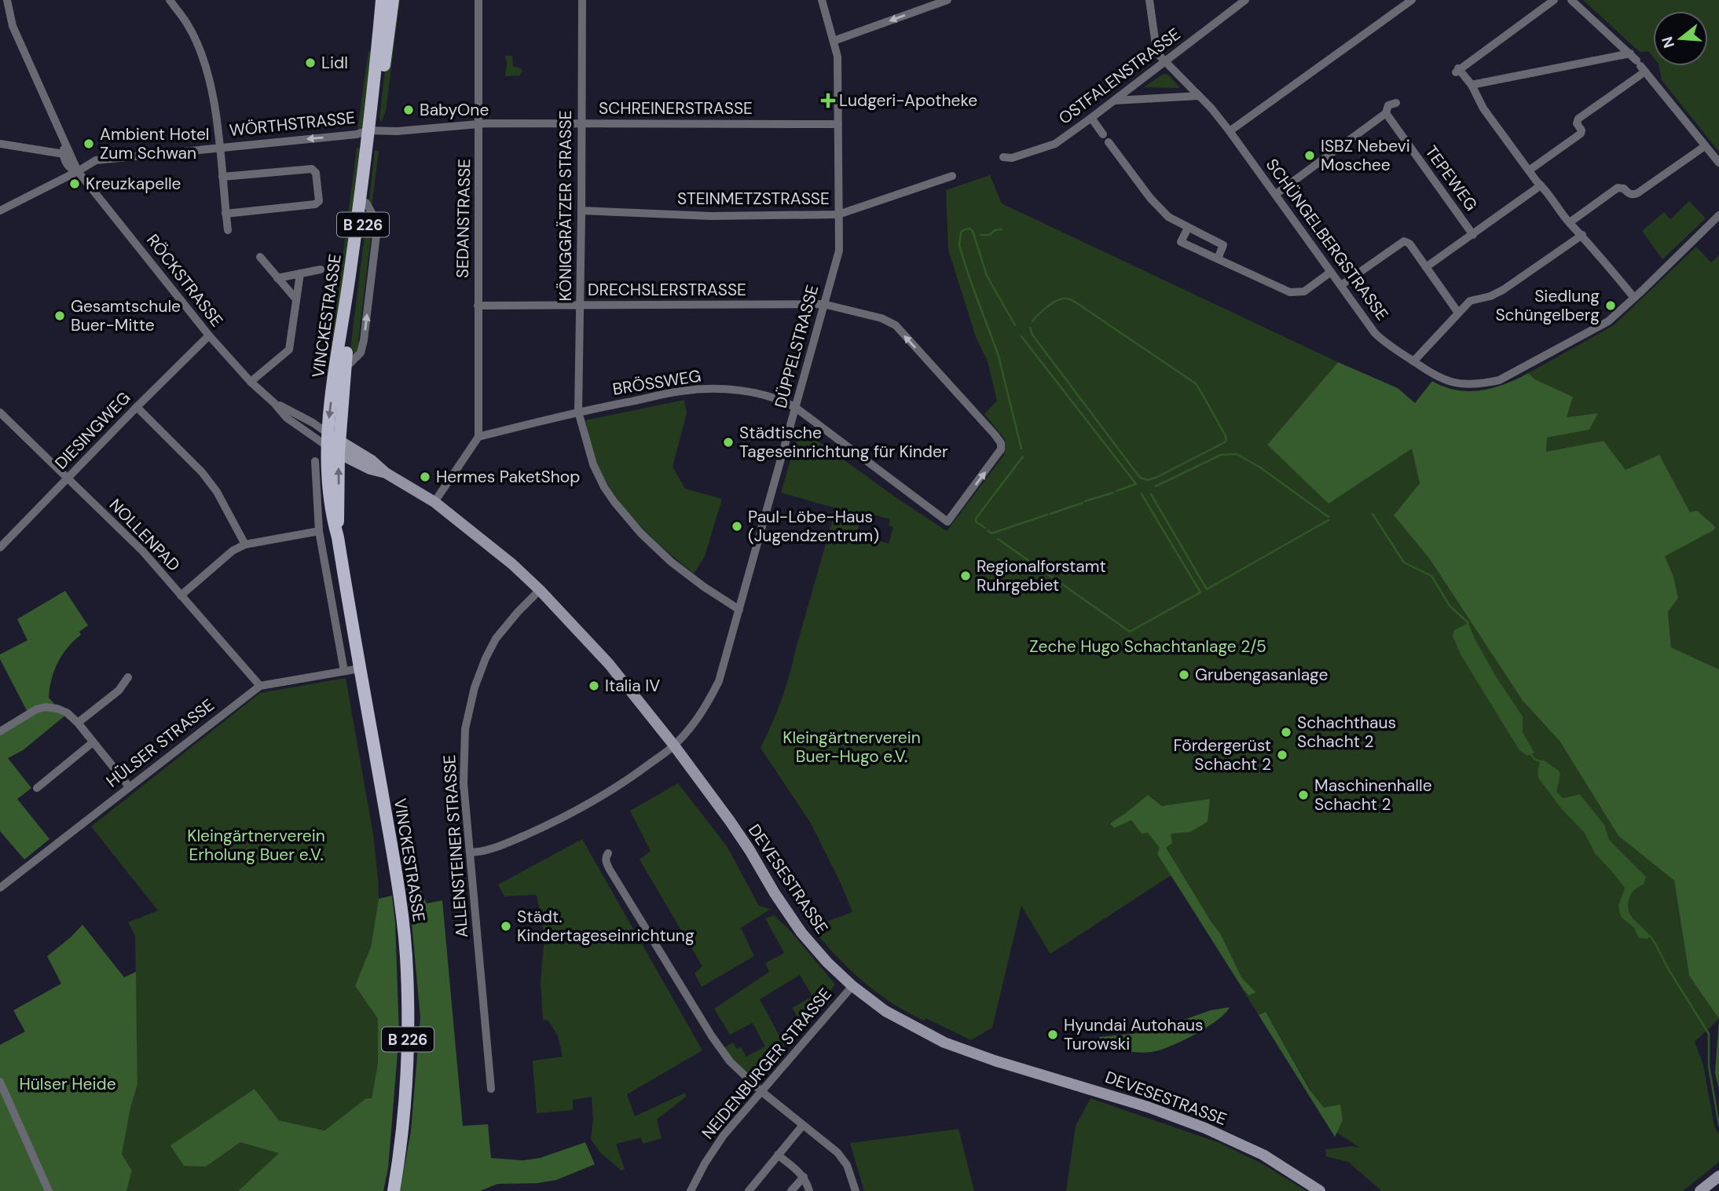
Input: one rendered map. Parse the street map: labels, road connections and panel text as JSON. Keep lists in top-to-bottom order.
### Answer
{
  "streets": {
    "main road": ["B 226", "VINCKESTRASSE"],
    "street": [
      "OSTFALENSTRASSE",
      "SCHREINERSTRASSE",
      "WÖRTHSTRASSE",
      "TEPEWEG",
      "STEINMETZSTRASSE",
      "KÖNIGGRÄTZER STRASSE",
      "SEDANSTRASSE",
      "SCHÜNGELBERGSTRASSE",
      "RÖCKSTRASSE",
      "DRECHSLERSTRASSE",
      "DÜPPELSTRASSE",
      "BRÖSSWEG",
      "DIESINGWEG",
      "NOLLENPAD",
      "HÜLSER STRASSE",
      "ALLENSTEINER STRASSE",
      "DEVESESTRASSE",
      "NEIDENBURGER STRASSE"
    ]
  },
  "crossings": [
    ["OSTFALENSTRASSE", "SCHÜNGELBERGSTRASSE"],
    ["SCHREINERSTRASSE", "WÖRTHSTRASSE"],
    ["SCHREINERSTRASSE", "KÖNIGGRÄTZER STRASSE"],
    ["SCHREINERSTRASSE", "SEDANSTRASSE"],
    ["SCHREINERSTRASSE", "DÜPPELSTRASSE"],
    ["WÖRTHSTRASSE", "SEDANSTRASSE"],
    ["WÖRTHSTRASSE", "RÖCKSTRASSE"],
    ["WÖRTHSTRASSE", "VINCKESTRASSE"],
    ["STEINMETZSTRASSE", "KÖNIGGRÄTZER STRASSE"],
    ["STEINMETZSTRASSE", "DÜPPELSTRASSE"],
    ["KÖNIGGRÄTZER STRASSE", "DRECHSLERSTRASSE"],
    ["KÖNIGGRÄTZER STRASSE", "DÜPPELSTRASSE"],
    ["KÖNIGGRÄTZER STRASSE", "BRÖSSWEG"],
    ["SEDANSTRASSE", "DRECHSLERSTRASSE"],
    ["SEDANSTRASSE", "BRÖSSWEG"],
    ["RÖCKSTRASSE", "VINCKESTRASSE"],
    ["RÖCKSTRASSE", "DIESINGWEG"],
    ["RÖCKSTRASSE", "DEVESESTRASSE"],
    ["DRECHSLERSTRASSE", "DÜPPELSTRASSE"],
    ["DRECHSLERSTRASSE", "BRÖSSWEG"],
    ["VINCKESTRASSE", "HÜLSER STRASSE"],
    ["VINCKESTRASSE", "DEVESESTRASSE"],
    ["DÜPPELSTRASSE", "BRÖSSWEG"],
    ["DÜPPELSTRASSE", "ALLENSTEINER STRASSE"],
    ["DÜPPELSTRASSE", "DEVESESTRASSE"],
    ["DIESINGWEG", "NOLLENPAD"],
    ["NOLLENPAD", "HÜLSER STRASSE"],
    ["ALLENSTEINER STRASSE", "DEVESESTRASSE"],
    ["DEVESESTRASSE", "NEIDENBURGER STRASSE"]
  ],
  "parks": [
    "Zeche Hugo Schachtanlage 2/5",
    "Kleingärtnerverein Buer-Hugo e.V.",
    "Kleingärtnerverein Erholung Buer e.V.",
    "Hülser Heide"
  ],
  "places": {
    "other": [
      "Lidl",
      "BabyOne",
      "Ambient Hotel Zum Schwan",
      "ISBZ Nebevi Moschee",
      "Kreuzkapelle",
      "Siedlung Schüngelberg",
      "Gesamtschule Buer-Mitte",
      "Städtische Tageseinrichtung für Kinder",
      "Hermes PaketShop",
      "Paul-Löbe-Haus (Jugendzentrum)",
      "Regionalforstamt Ruhrgebiet",
      "Grubengasanlage",
      "Italia IV",
      "Schachthaus Schacht 2",
      "Fördergerüst Schacht 2",
      "Maschinenhalle Schacht 2",
      "Städt. Kindertageseinrichtung",
      "Hyundai Autohaus Turowski"
    ],
    "health": ["Ludgeri-Apotheke"]
  },
  "north": "left"
}
